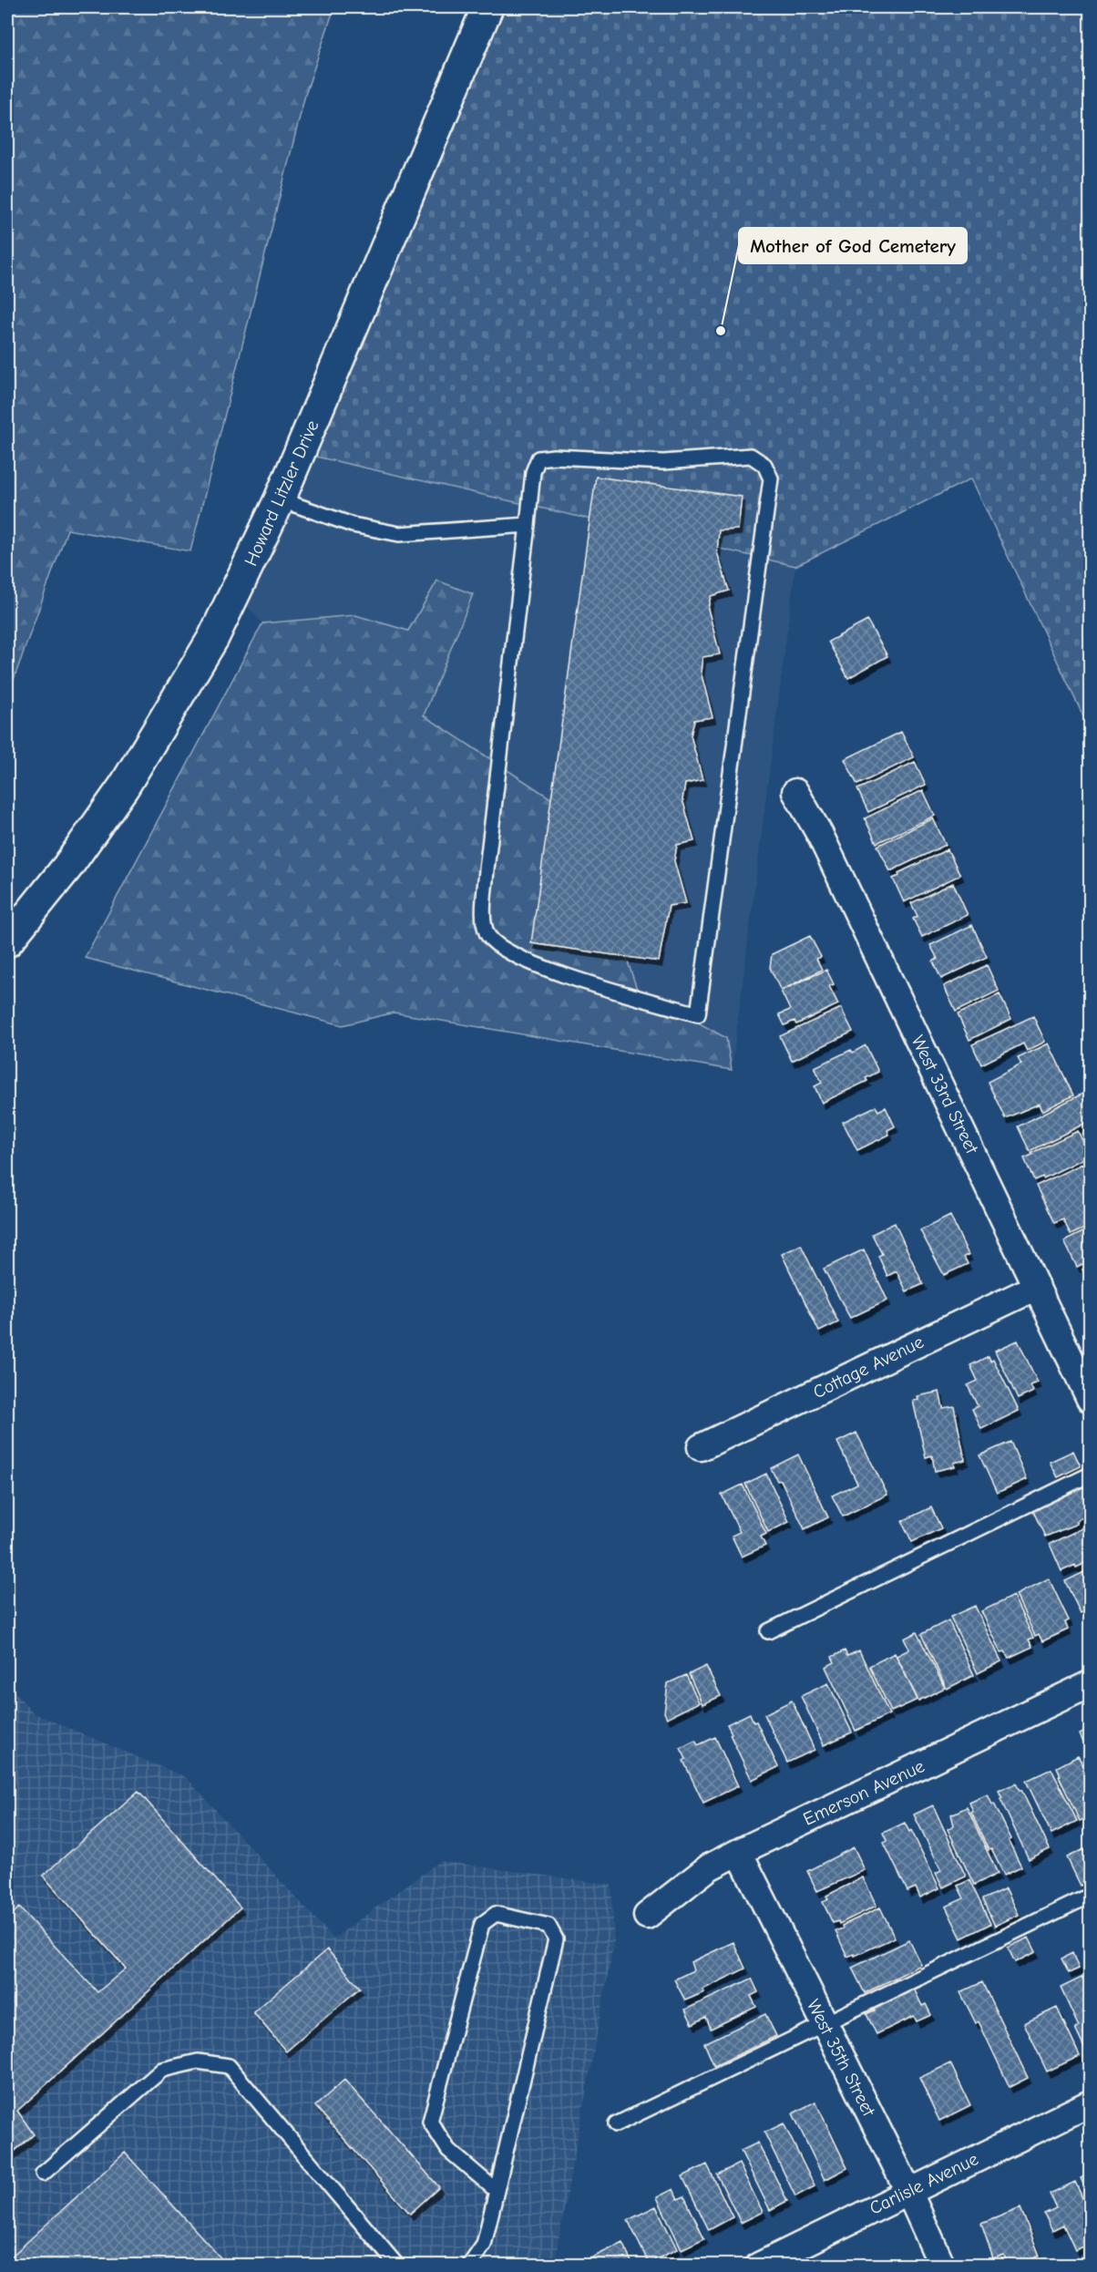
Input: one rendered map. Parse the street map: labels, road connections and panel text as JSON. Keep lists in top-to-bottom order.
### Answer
{
  "streets": {
    "main road": ["Howard Litzler Drive"],
    "street": [
      "West 33rd Street",
      "Cottage Avenue",
      "Emerson Avenue",
      "West 35th Street",
      "Carlisle Avenue"
    ]
  },
  "crossings": [
    ["West 33rd Street", "Cottage Avenue"],
    ["Emerson Avenue", "West 35th Street"],
    ["West 35th Street", "Carlisle Avenue"]
  ],
  "places": ["Mother of God Cemetery"]
}
